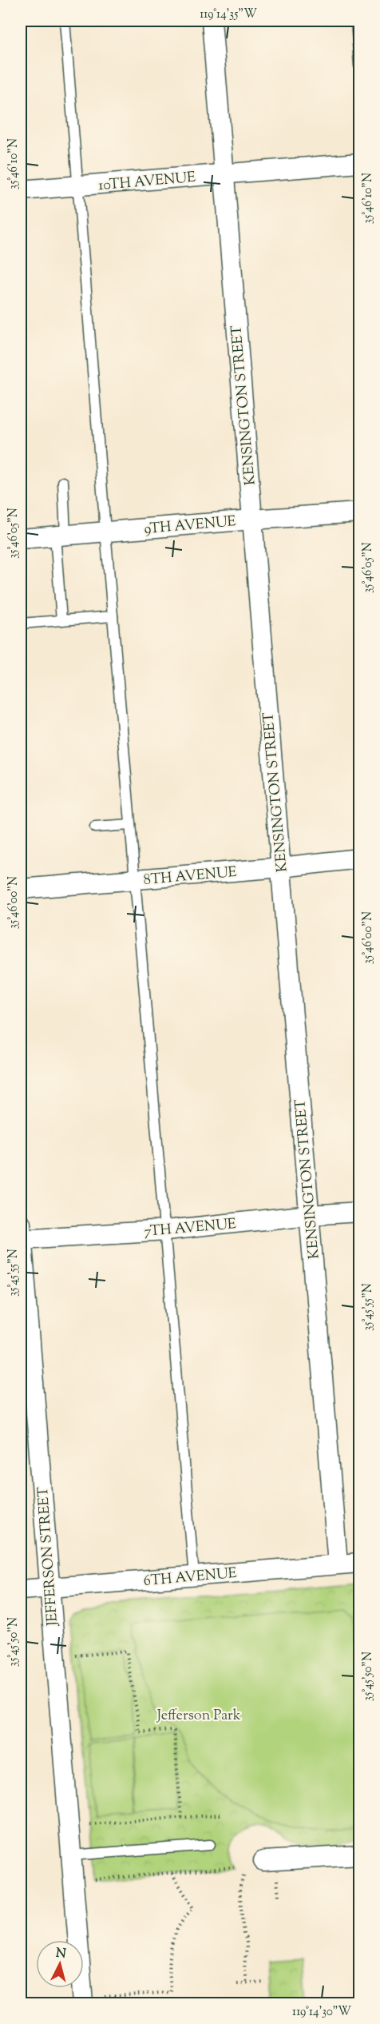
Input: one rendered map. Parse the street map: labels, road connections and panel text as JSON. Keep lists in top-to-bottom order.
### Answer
{
  "streets": {
    "street": [
      "10TH AVENUE",
      "KENSINGTON STREET",
      "9TH AVENUE",
      "8TH AVENUE",
      "7TH AVENUE",
      "JEFFERSON STREET",
      "6TH AVENUE"
    ]
  },
  "crossings": [
    ["10TH AVENUE", "KENSINGTON STREET"],
    ["KENSINGTON STREET", "9TH AVENUE"],
    ["KENSINGTON STREET", "8TH AVENUE"],
    ["KENSINGTON STREET", "7TH AVENUE"],
    ["KENSINGTON STREET", "6TH AVENUE"],
    ["7TH AVENUE", "JEFFERSON STREET"],
    ["JEFFERSON STREET", "6TH AVENUE"]
  ],
  "parks": ["Jefferson Park"],
  "north": "top",
  "coordinates": [
    "119°14'35\"W",
    "35°46'10\"N",
    "35°46'05\"N",
    "35°46'00\"N",
    "35°45'55\"N",
    "35°45'50\"N",
    "119°14'30\"W"
  ]
}
